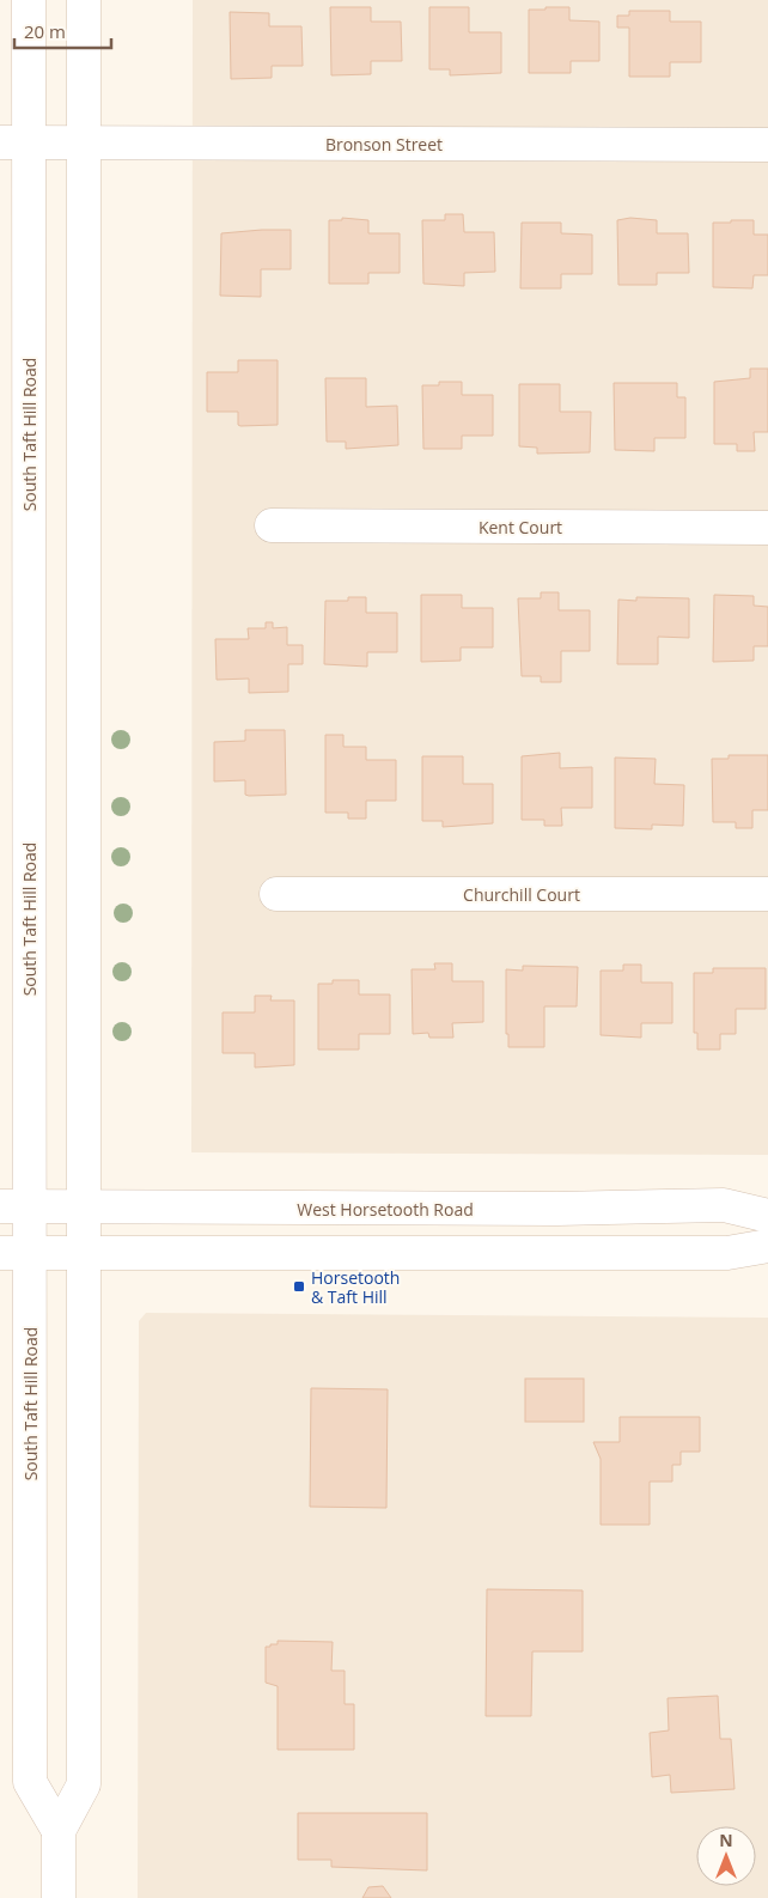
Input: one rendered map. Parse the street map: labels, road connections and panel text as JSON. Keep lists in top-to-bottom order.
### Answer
{
  "streets": {
    "main road": [
      "Bronson Street",
      "South Taft Hill Road",
      "Kent Court",
      "Churchill Court",
      "West Horsetooth Road"
    ]
  },
  "crossings": [
    ["Bronson Street", "South Taft Hill Road"],
    ["South Taft Hill Road", "West Horsetooth Road"]
  ],
  "places": {
    "transit": ["Horsetooth & Taft Hill"]
  },
  "scale_bar": "20 m",
  "north": "top"
}
